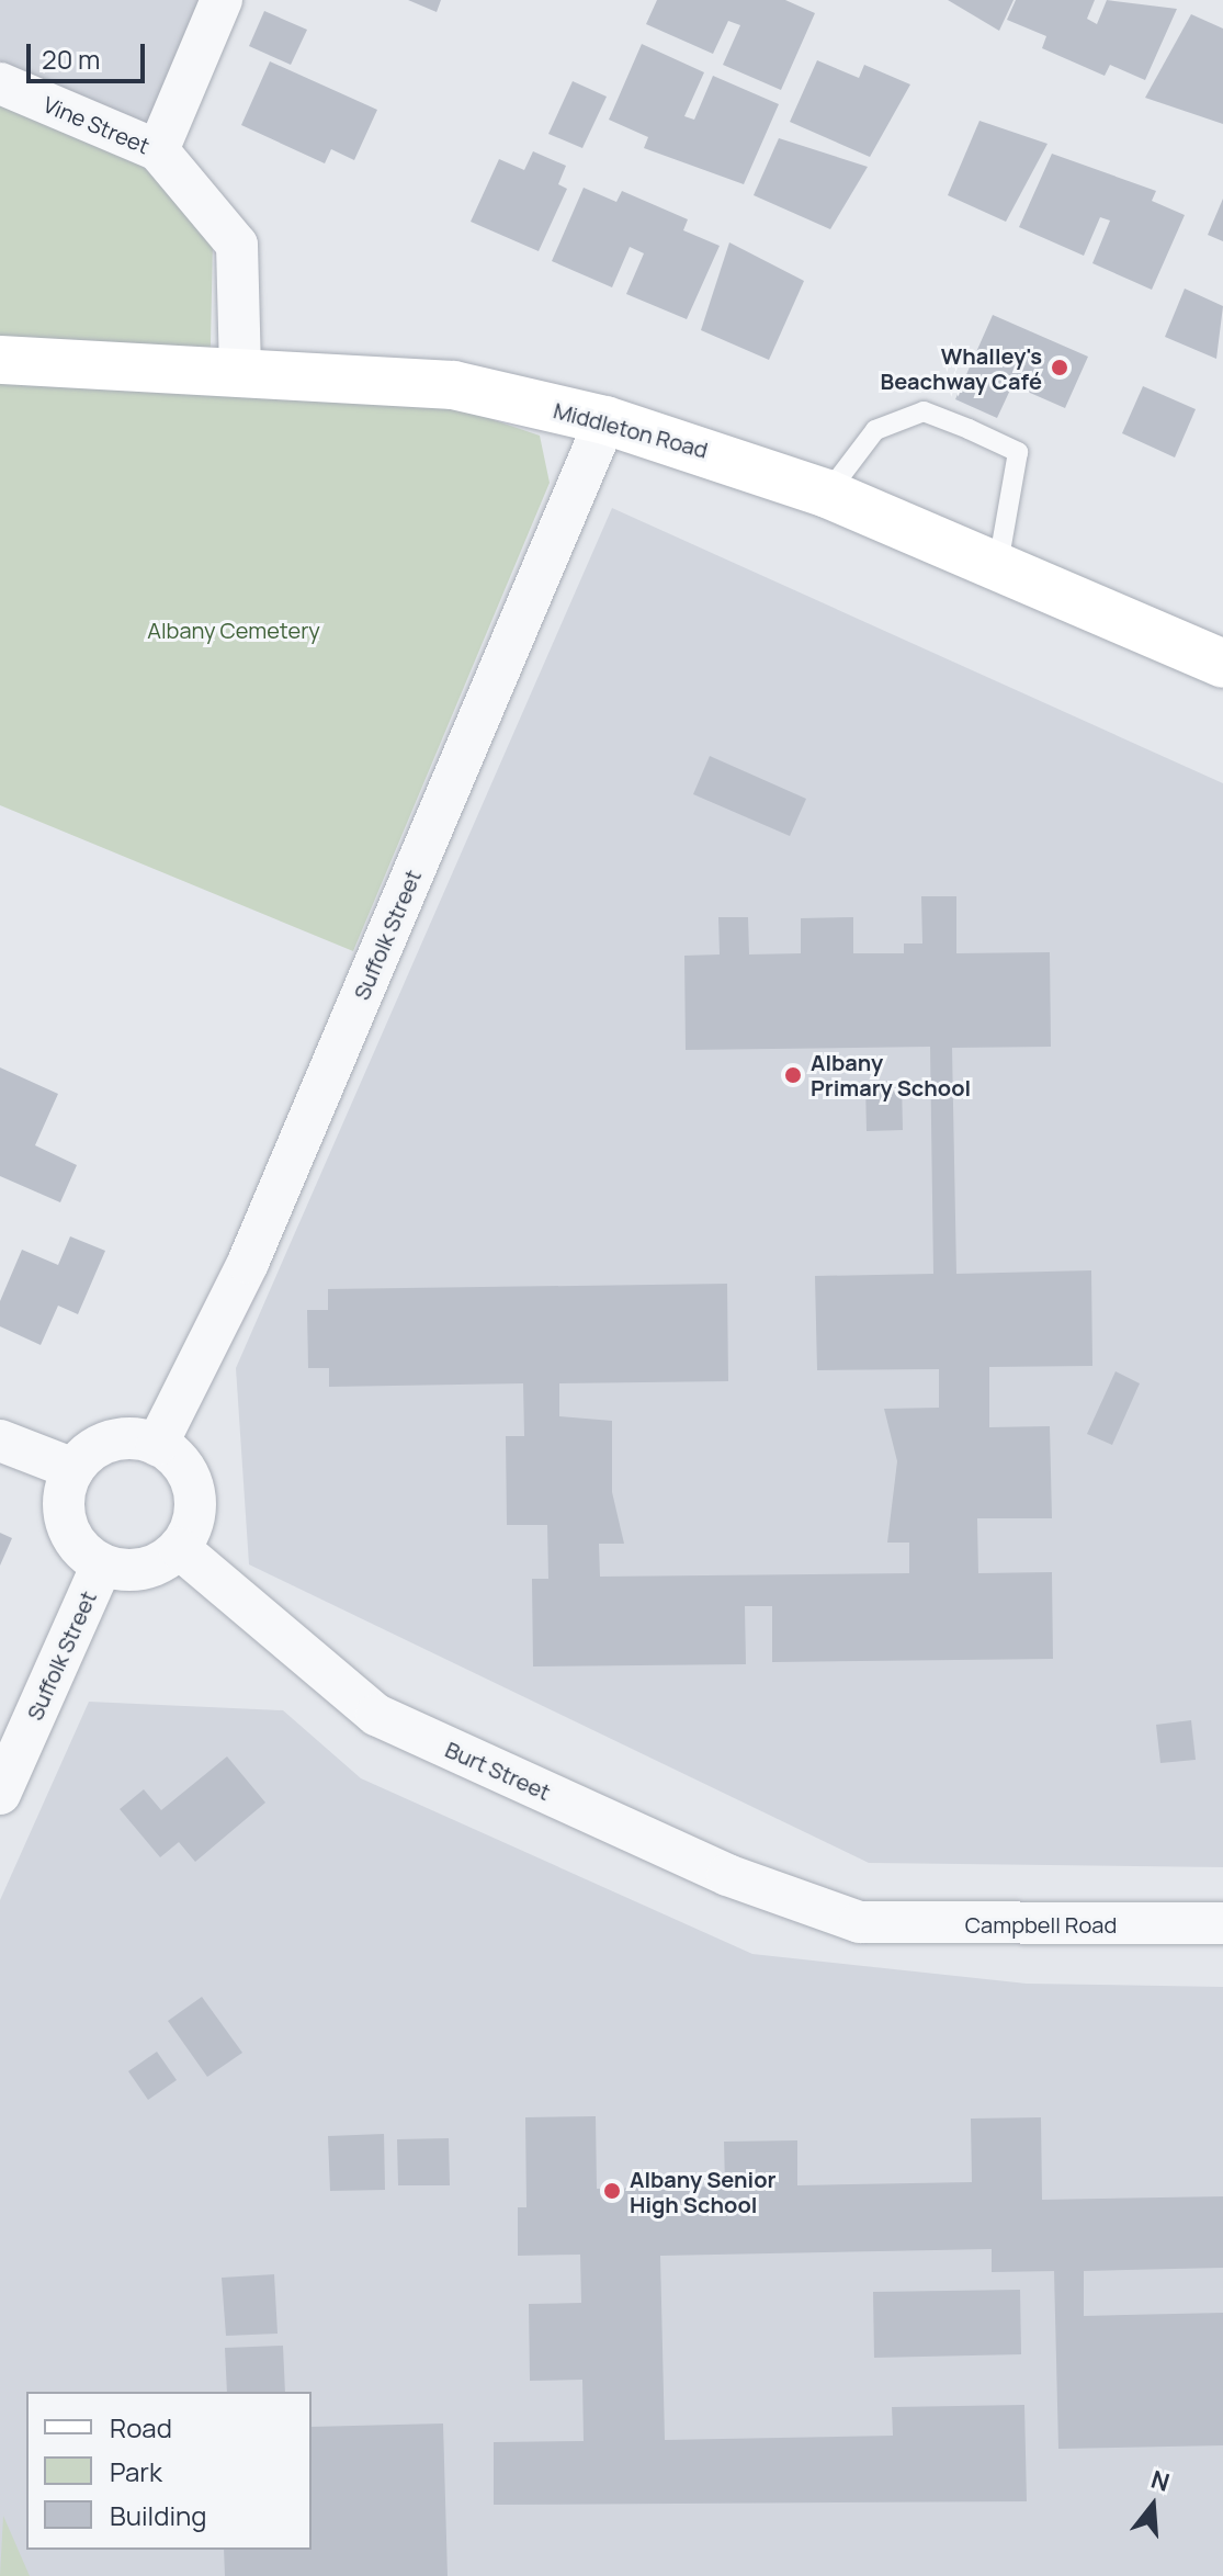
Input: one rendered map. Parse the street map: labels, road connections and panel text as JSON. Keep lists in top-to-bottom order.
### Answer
{
  "streets": {
    "main road": ["Middleton Road"],
    "street": [
      "Vine Street",
      "Suffolk Street",
      "Burt Street",
      "Campbell Road"
    ]
  },
  "crossings": [
    ["Vine Street", "Middleton Road"],
    ["Middleton Road", "Suffolk Street"],
    ["Suffolk Street", "Burt Street"],
    ["Burt Street", "Campbell Road"]
  ],
  "parks": ["Albany Cemetery"],
  "places": ["Whalley's Beachway Café", "Albany Primary School", "Albany Senior High School"],
  "legend": ["Road", "Park", "Building"],
  "scale_bar": "20 m",
  "north": "top"
}
